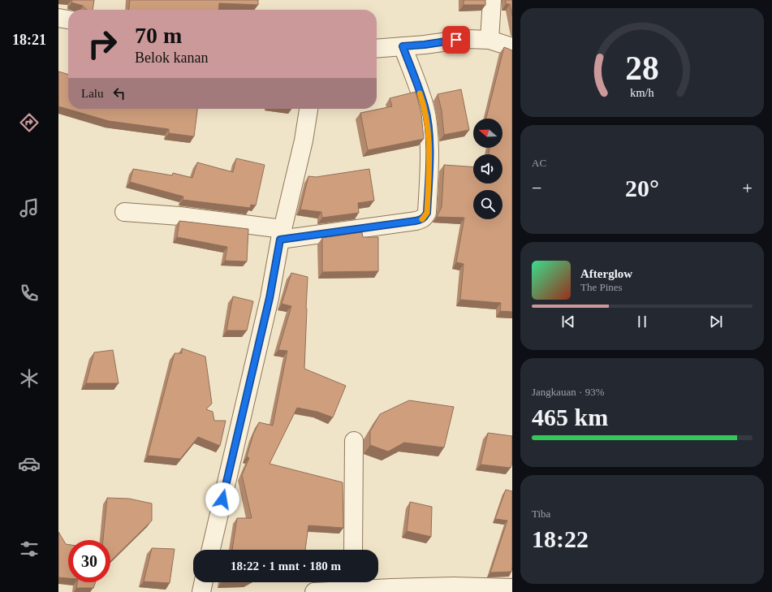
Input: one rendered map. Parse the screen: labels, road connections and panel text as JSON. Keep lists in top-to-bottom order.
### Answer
{
  "north": "left",
  "page": {
    "tabs": "18:21",
    "turn": ["70 m", "Belok kanan"],
    "then": "Lalu",
    "tile": [
      "AC",
      ["Jangkauan · 93%", "465 km"],
      ["Tiba", "18:22"]
    ],
    "heat": ["−", "20°", "+"],
    "song": ["Afterglow", "The Pines"],
    "limit": "30",
    "trip": "18:22 · 1 mnt · 180 m",
    "gauge": ["28", "km/h"]
  }
}
